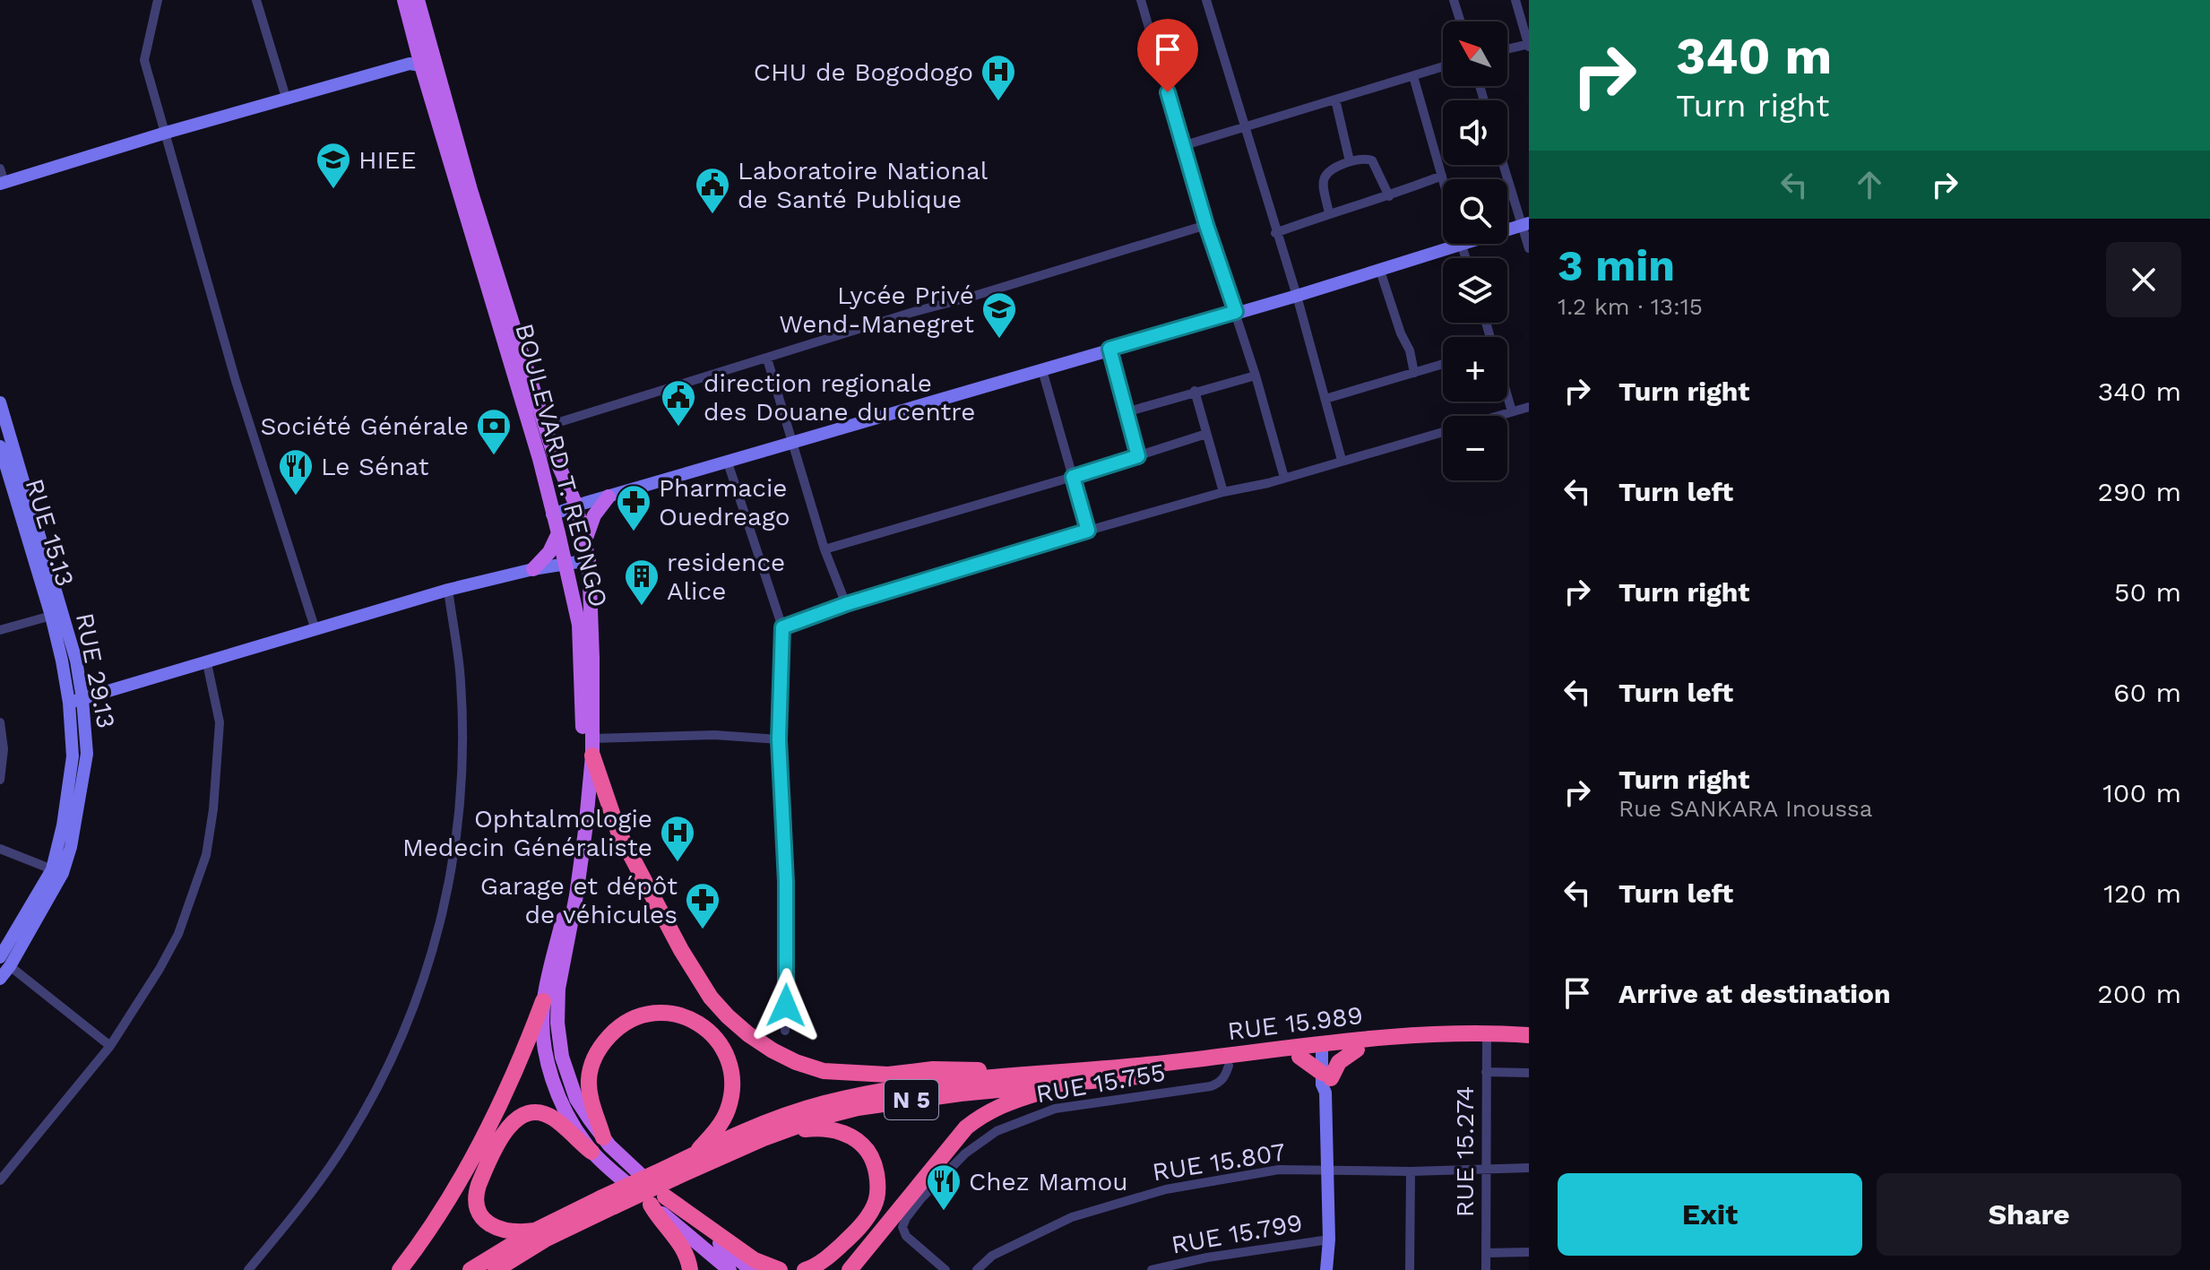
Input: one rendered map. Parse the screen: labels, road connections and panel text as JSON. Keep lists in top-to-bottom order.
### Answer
{
  "streets": {
    "highway": ["RUE 15.989", "N 5"],
    "main road": ["BOULEVARD T. REONGO", "RUE 15.13", "RUE 29.13"],
    "street": [
      "RUE 15.755",
      "RUE 15.274",
      "RUE 15.807",
      "RUE 15.799"
    ]
  },
  "crossings": [
    ["RUE 15.13", "RUE 29.13"],
    ["RUE 15.989", "N 5"],
    ["RUE 15.989", "RUE 15.274"],
    ["RUE 15.755", "N 5"],
    ["N 5", "RUE 15.274"],
    ["RUE 15.274", "RUE 15.807"]
  ],
  "places": {
    "hospital": ["CHU de Bogodogo", "Ophtalmologie Medecin Généraliste"],
    "school or university": ["HIEE", "Lycée Privé Wend-Manegret"],
    "public building": ["Laboratoire National de Santé Publique", "direction regionale des Douane du centre"],
    "bank": ["Société Générale"],
    "restaurant": ["Le Sénat", "Chez Mamou"],
    "pharmacy": ["Pharmacie Ouedreago", "Garage et dépôt de véhicules"],
    "building": ["residence Alice"]
  },
  "north": "top left",
  "page": {
    "turn": ["340 m", "Turn right"],
    "map_buttons": ["+", "−"],
    "heading": ["3 min", "1.2 km · 13:15"],
    "list": [
      {
        "name": "Turn right",
        "value": "340 m"
      },
      {
        "name": "Turn left",
        "value": "290 m"
      },
      {
        "name": "Turn right",
        "value": "50 m"
      },
      {
        "name": "Turn left",
        "value": "60 m"
      },
      {
        "name": "Turn right",
        "note": "Rue SANKARA Inoussa",
        "value": "100 m"
      },
      {
        "name": "Turn left",
        "value": "120 m"
      },
      {
        "name": "Arrive at destination",
        "value": "200 m"
      }
    ],
    "buttons": ["Exit", "Share"]
  }
}
